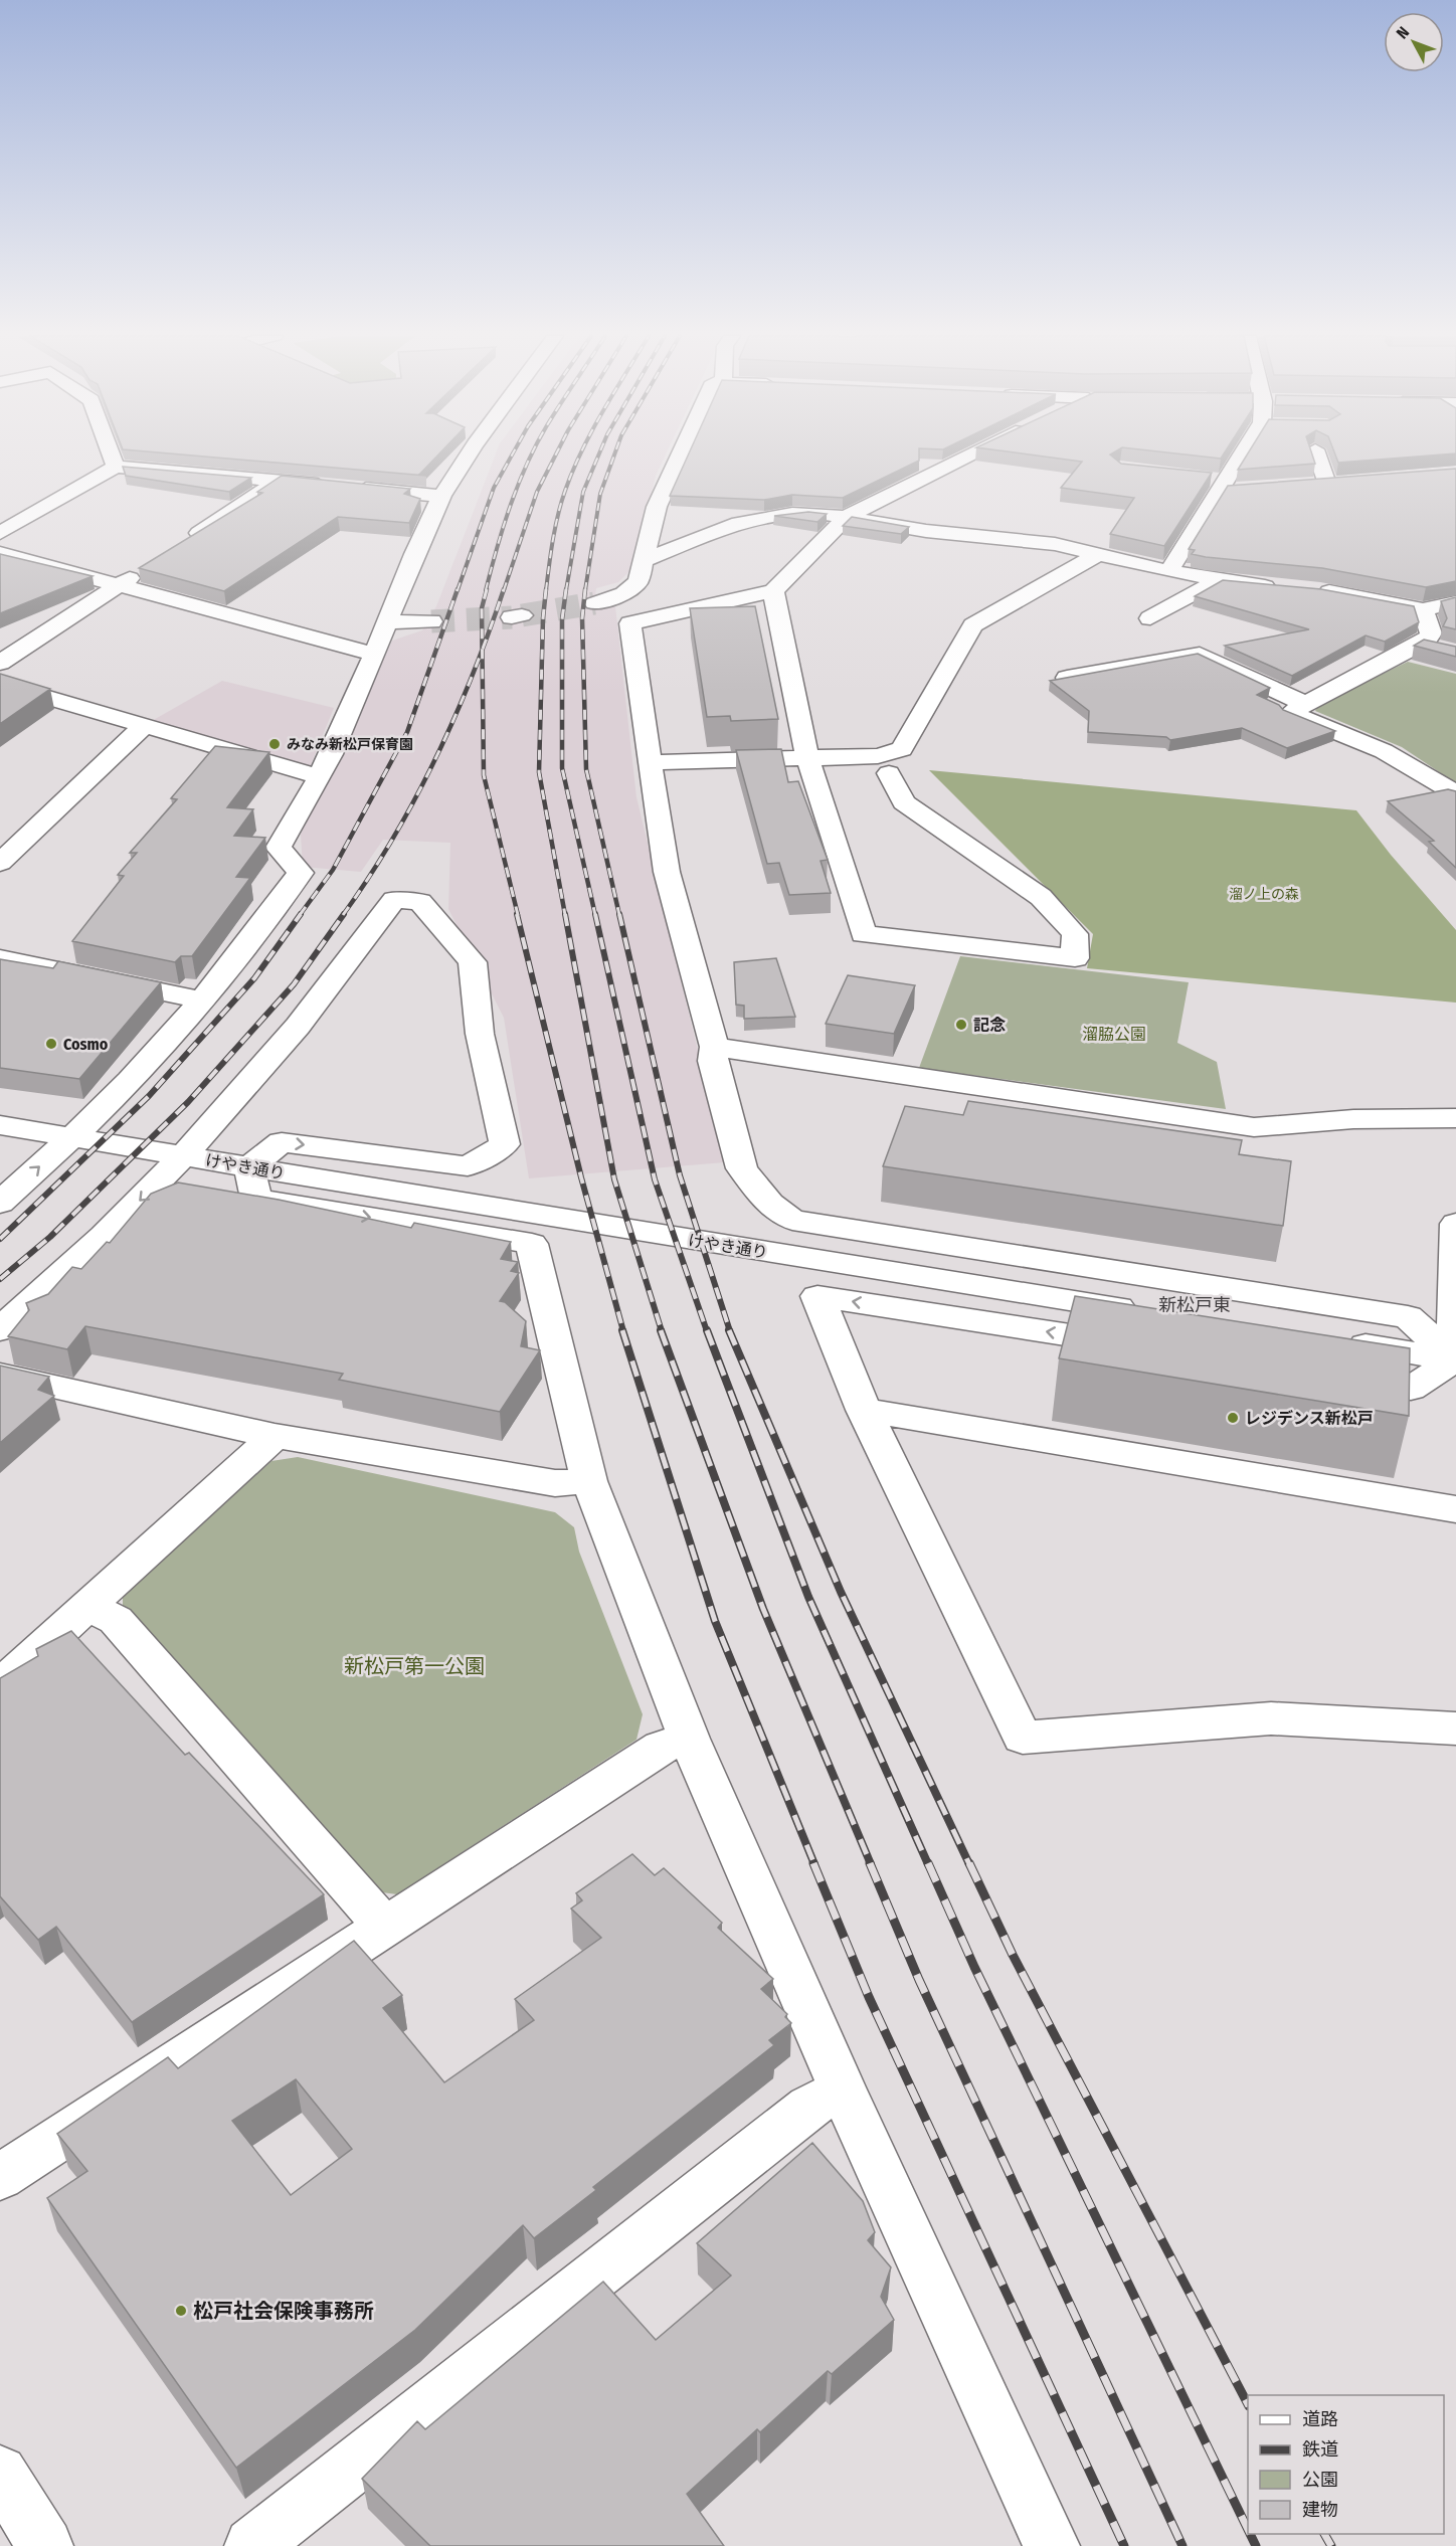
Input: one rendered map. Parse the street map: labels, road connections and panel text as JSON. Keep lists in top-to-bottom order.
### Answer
{
  "streets": {
    "street": ["けやき通り"]
  },
  "districts": ["新松戸東"],
  "parks": ["溜ノ上の森", "溜脇公園", "新松戸第一公園"],
  "places": [
    "みなみ新松戸保育園",
    "記念",
    "Cosmo",
    "レジデンス新松戸",
    "松戸社会保険事務所"
  ],
  "legend": [
    "道路",
    "鉄道",
    "公園",
    "建物"
  ],
  "north": "top left"
}
